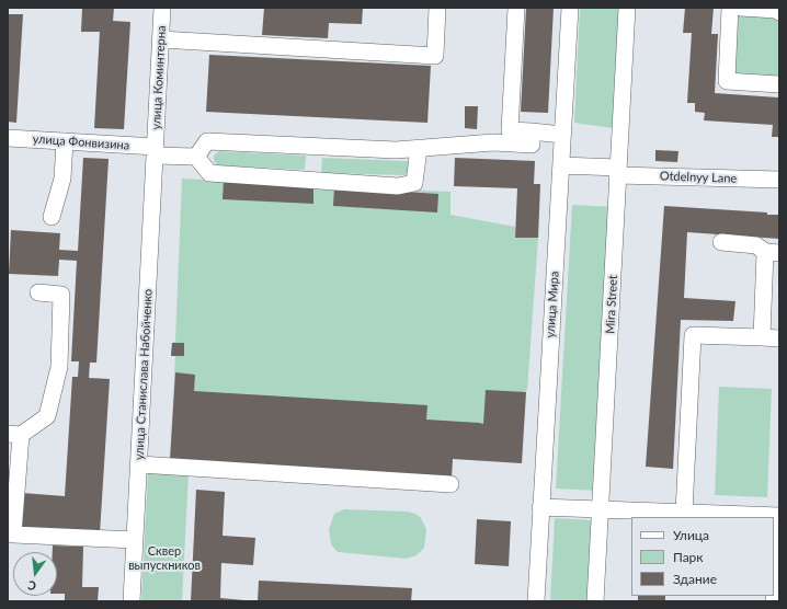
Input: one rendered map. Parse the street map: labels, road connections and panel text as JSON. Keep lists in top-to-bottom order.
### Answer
{
  "streets": {
    "street": [
      "улица Коминтерна",
      "улица Фонвизина",
      "Otdelnyy Lane",
      "улица Мира",
      "Mira Street",
      "улица Станислава Набойченко"
    ]
  },
  "crossings": [
    ["улица Коминтерна", "улица Фонвизина"],
    ["улица Коминтерна", "улица Станислава Набойченко"],
    ["улица Фонвизина", "улица Станислава Набойченко"],
    ["Otdelnyy Lane", "улица Мира"],
    ["Otdelnyy Lane", "Mira Street"]
  ],
  "parks": ["Сквер выпускников"],
  "legend": ["Улица", "Парк", "Здание"],
  "north": "bottom"
}
